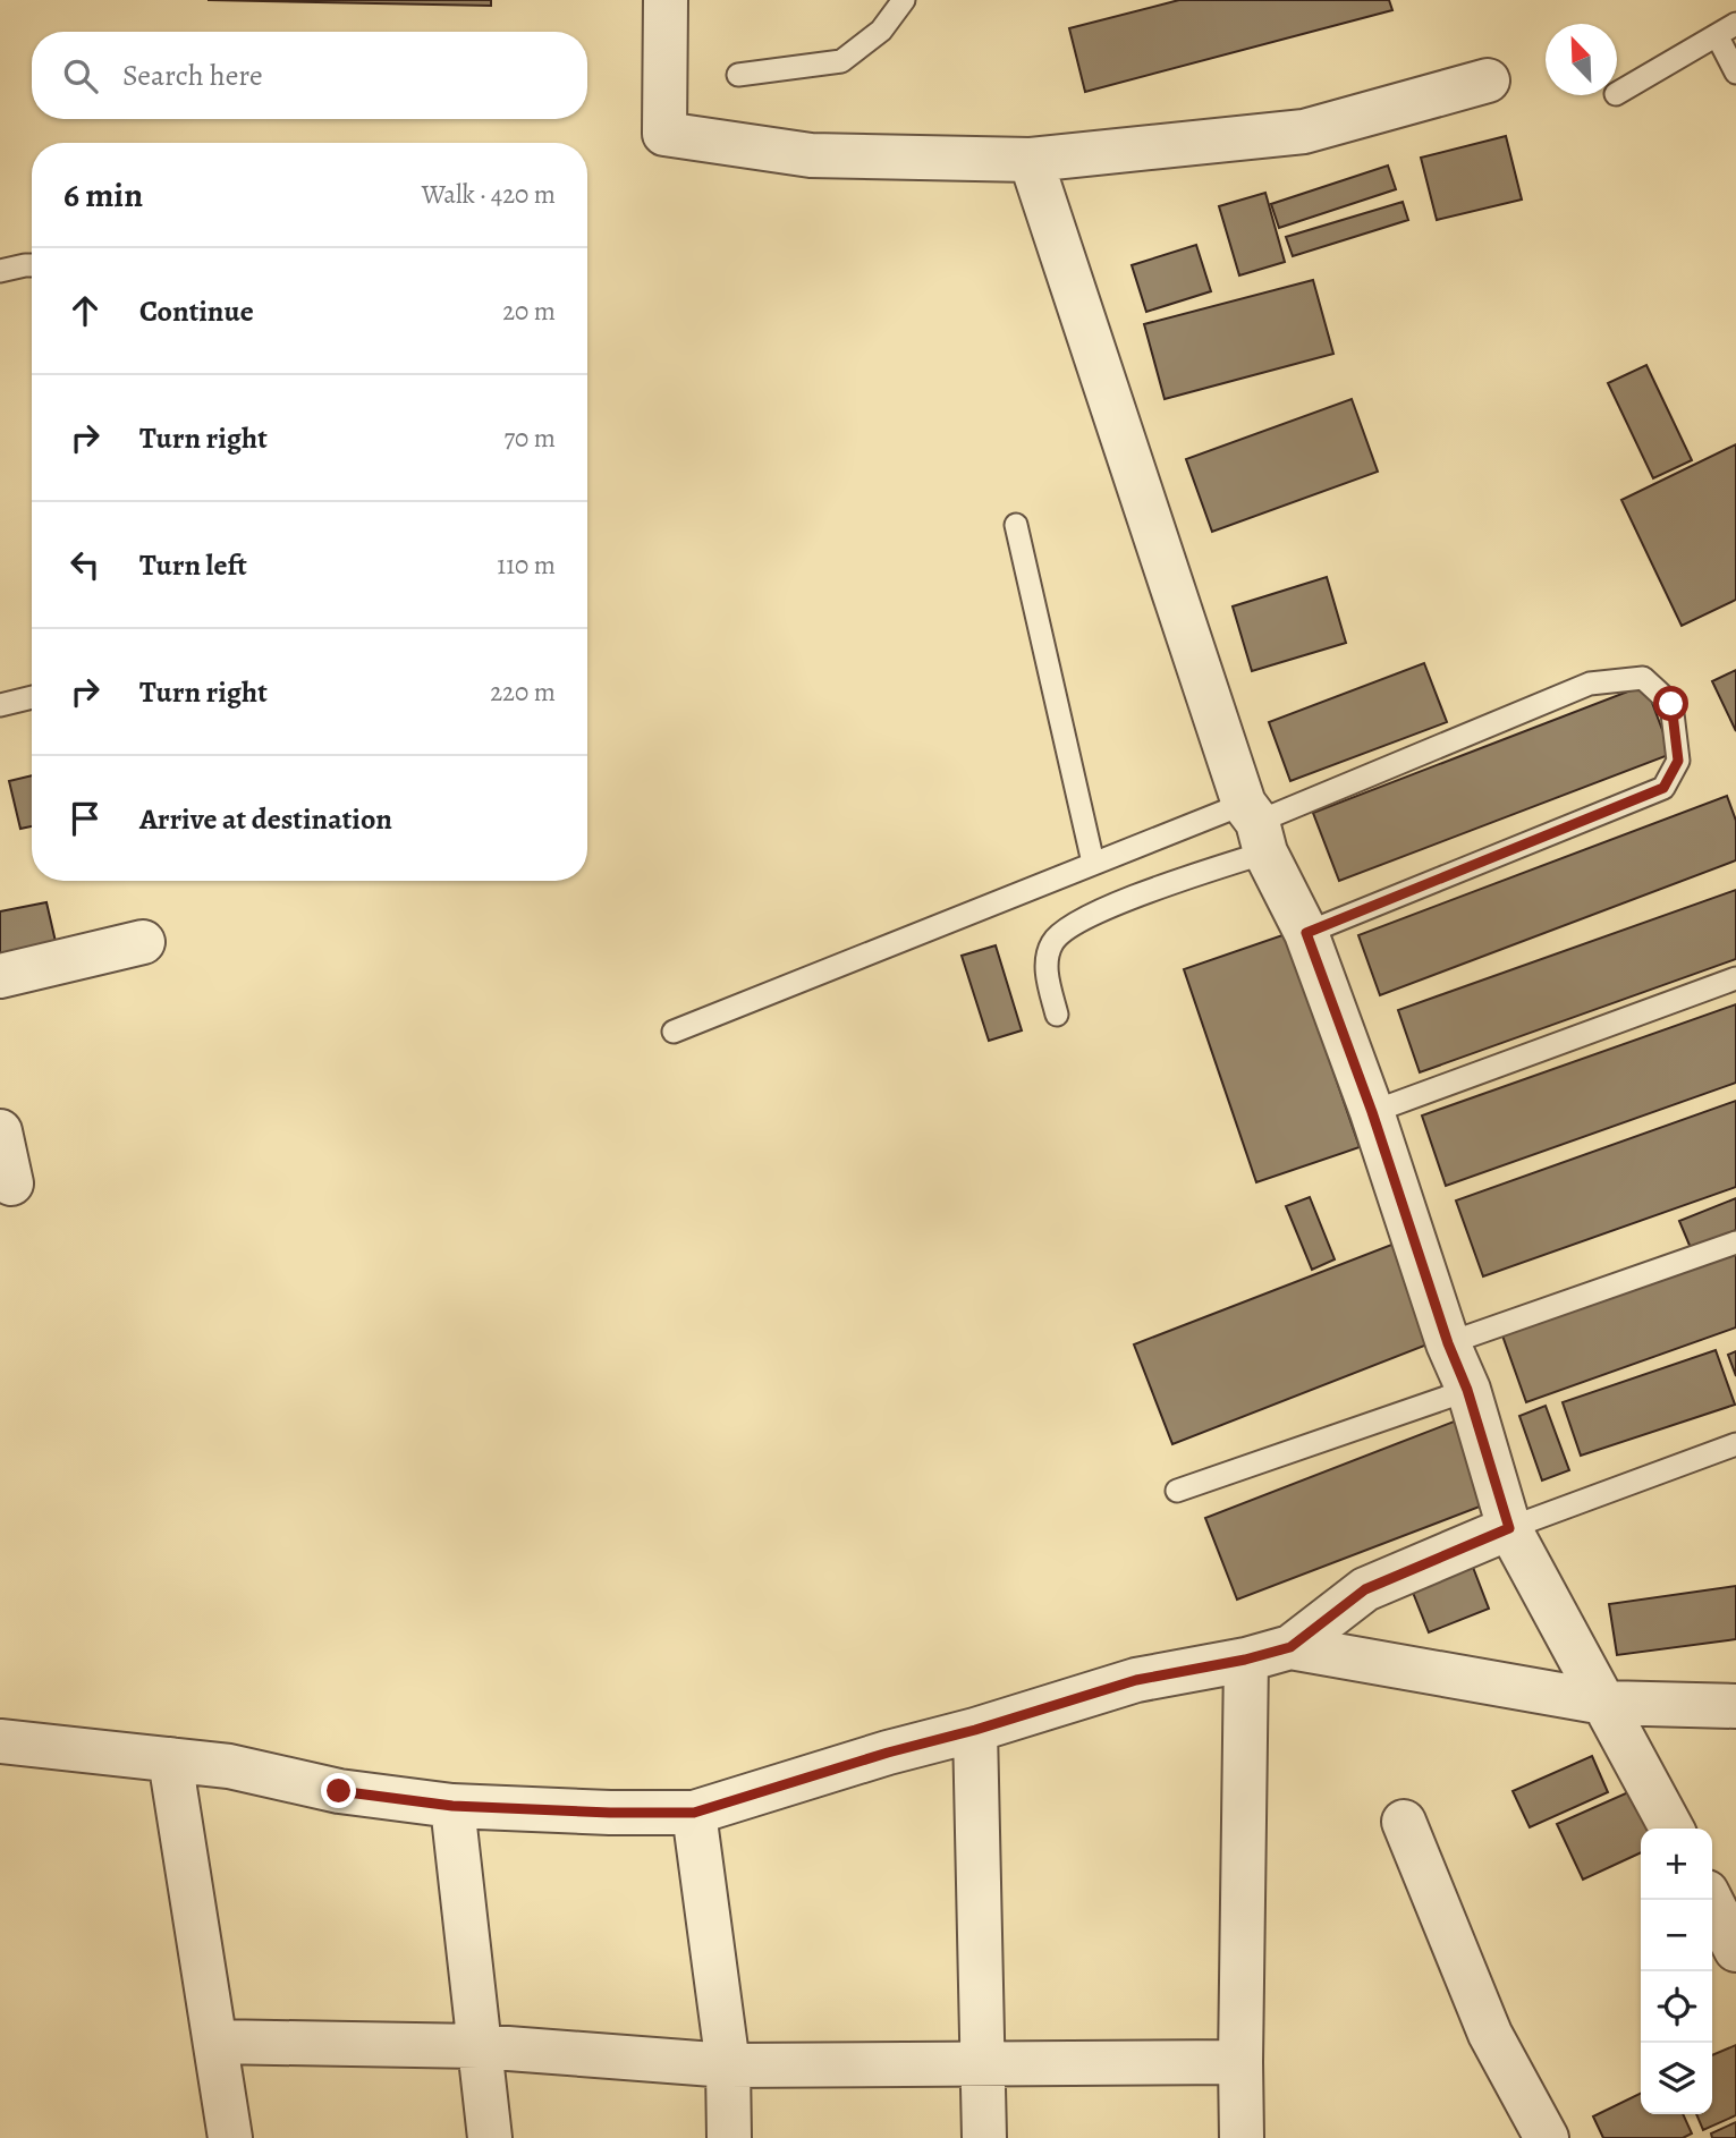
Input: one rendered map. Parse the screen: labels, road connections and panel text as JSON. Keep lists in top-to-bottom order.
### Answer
{
  "north": "top left",
  "page": {
    "search": "Search here",
    "heading": ["6 min", "Walk · 420 m"],
    "list": [
      ["Continue", "20 m"],
      ["Turn right", "70 m"],
      ["Turn left", "110 m"],
      ["Turn right", "220 m"],
      "Arrive at destination"
    ],
    "map_buttons": ["+", "−"]
  }
}
